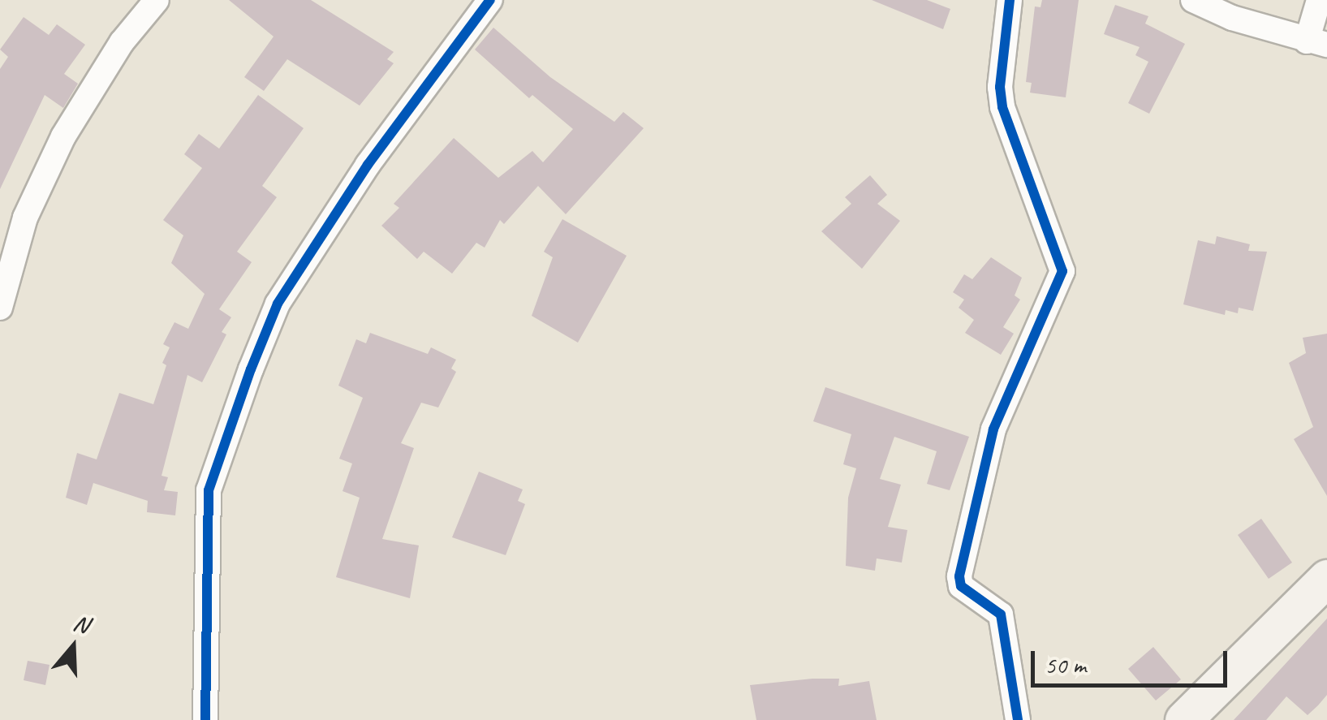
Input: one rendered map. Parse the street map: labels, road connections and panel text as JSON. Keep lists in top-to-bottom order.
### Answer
{
  "scale_bar": "50 m",
  "north": "top"
}
